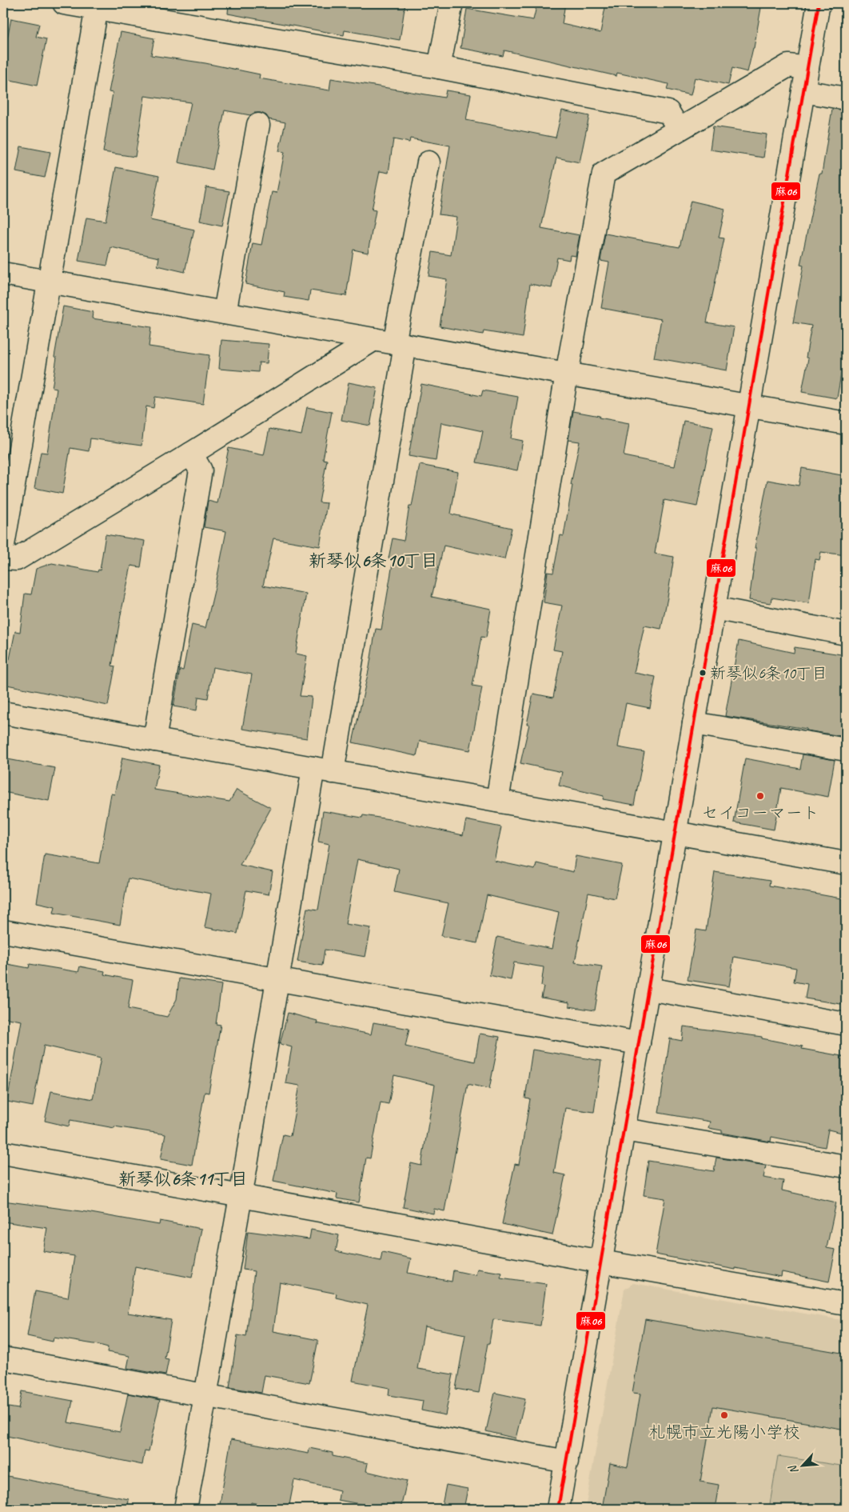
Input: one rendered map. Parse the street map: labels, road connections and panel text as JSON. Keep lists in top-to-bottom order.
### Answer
{
  "districts": ["新琴似6条10丁目", "新琴似6条11丁目"],
  "places": ["新琴似6条10丁目", "セイコーマート", "札幌市立光陽小学校"],
  "lines": ["transit line 麻06"],
  "north": "bottom left"
}
